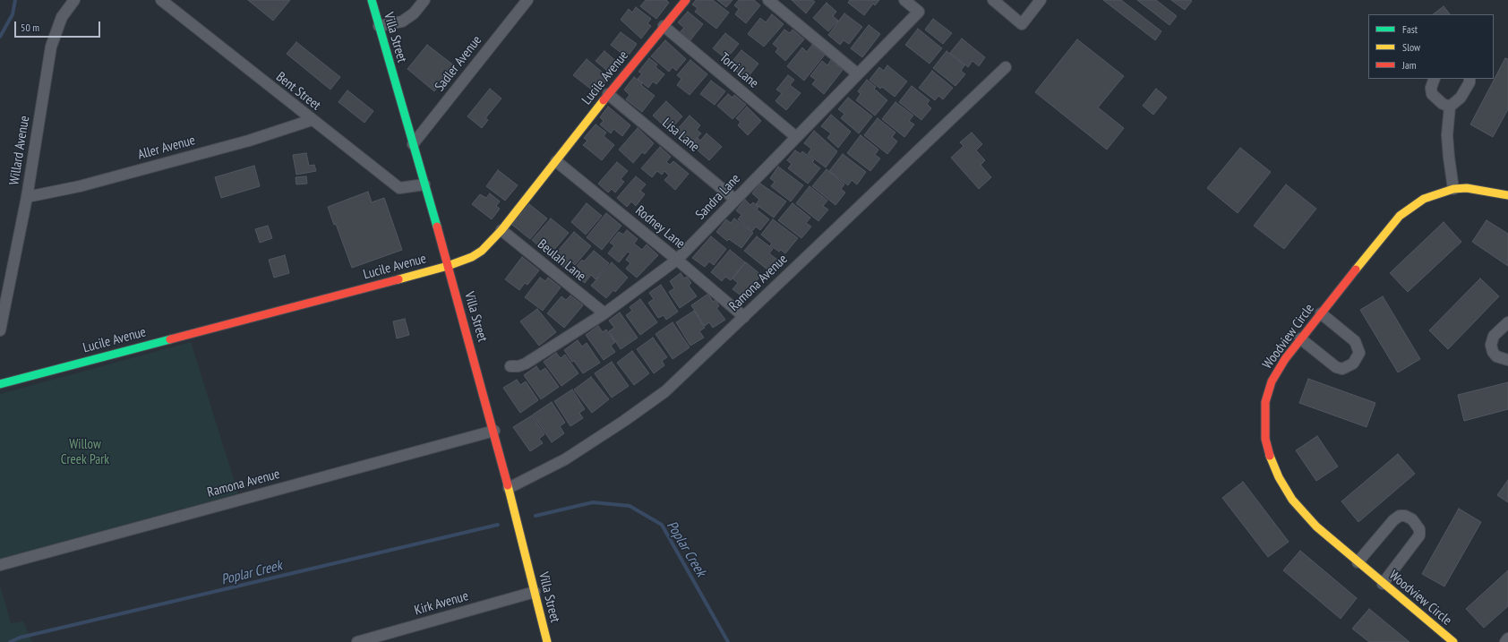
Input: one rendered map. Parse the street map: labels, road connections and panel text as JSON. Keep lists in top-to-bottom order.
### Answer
{
  "streets": {
    "street": [
      "Villa Street",
      "Sadler Avenue",
      "Torri Lane",
      "Lucile Avenue",
      "Bent Street",
      "Lisa Lane",
      "Aller Avenue",
      "Willard Avenue",
      "Sandra Lane",
      "Rodney Lane",
      "Beulah Lane",
      "Ramona Avenue",
      "Woodview Circle",
      "Kirk Avenue"
    ]
  },
  "crossings": [
    ["Villa Street", "Sadler Avenue"],
    ["Villa Street", "Lucile Avenue"],
    ["Villa Street", "Bent Street"],
    ["Villa Street", "Ramona Avenue"],
    ["Villa Street", "Kirk Avenue"],
    ["Torri Lane", "Lucile Avenue"],
    ["Torri Lane", "Sandra Lane"],
    ["Lucile Avenue", "Lisa Lane"],
    ["Lucile Avenue", "Rodney Lane"],
    ["Lucile Avenue", "Beulah Lane"],
    ["Bent Street", "Aller Avenue"],
    ["Lisa Lane", "Sandra Lane"],
    ["Aller Avenue", "Willard Avenue"],
    ["Sandra Lane", "Rodney Lane"],
    ["Sandra Lane", "Beulah Lane"],
    ["Rodney Lane", "Ramona Avenue"]
  ],
  "water": ["Poplar Creek"],
  "parks": ["Willow Creek Park"],
  "legend": ["Fast", "Slow", "Jam"],
  "scale_bar": "50 m"
}
